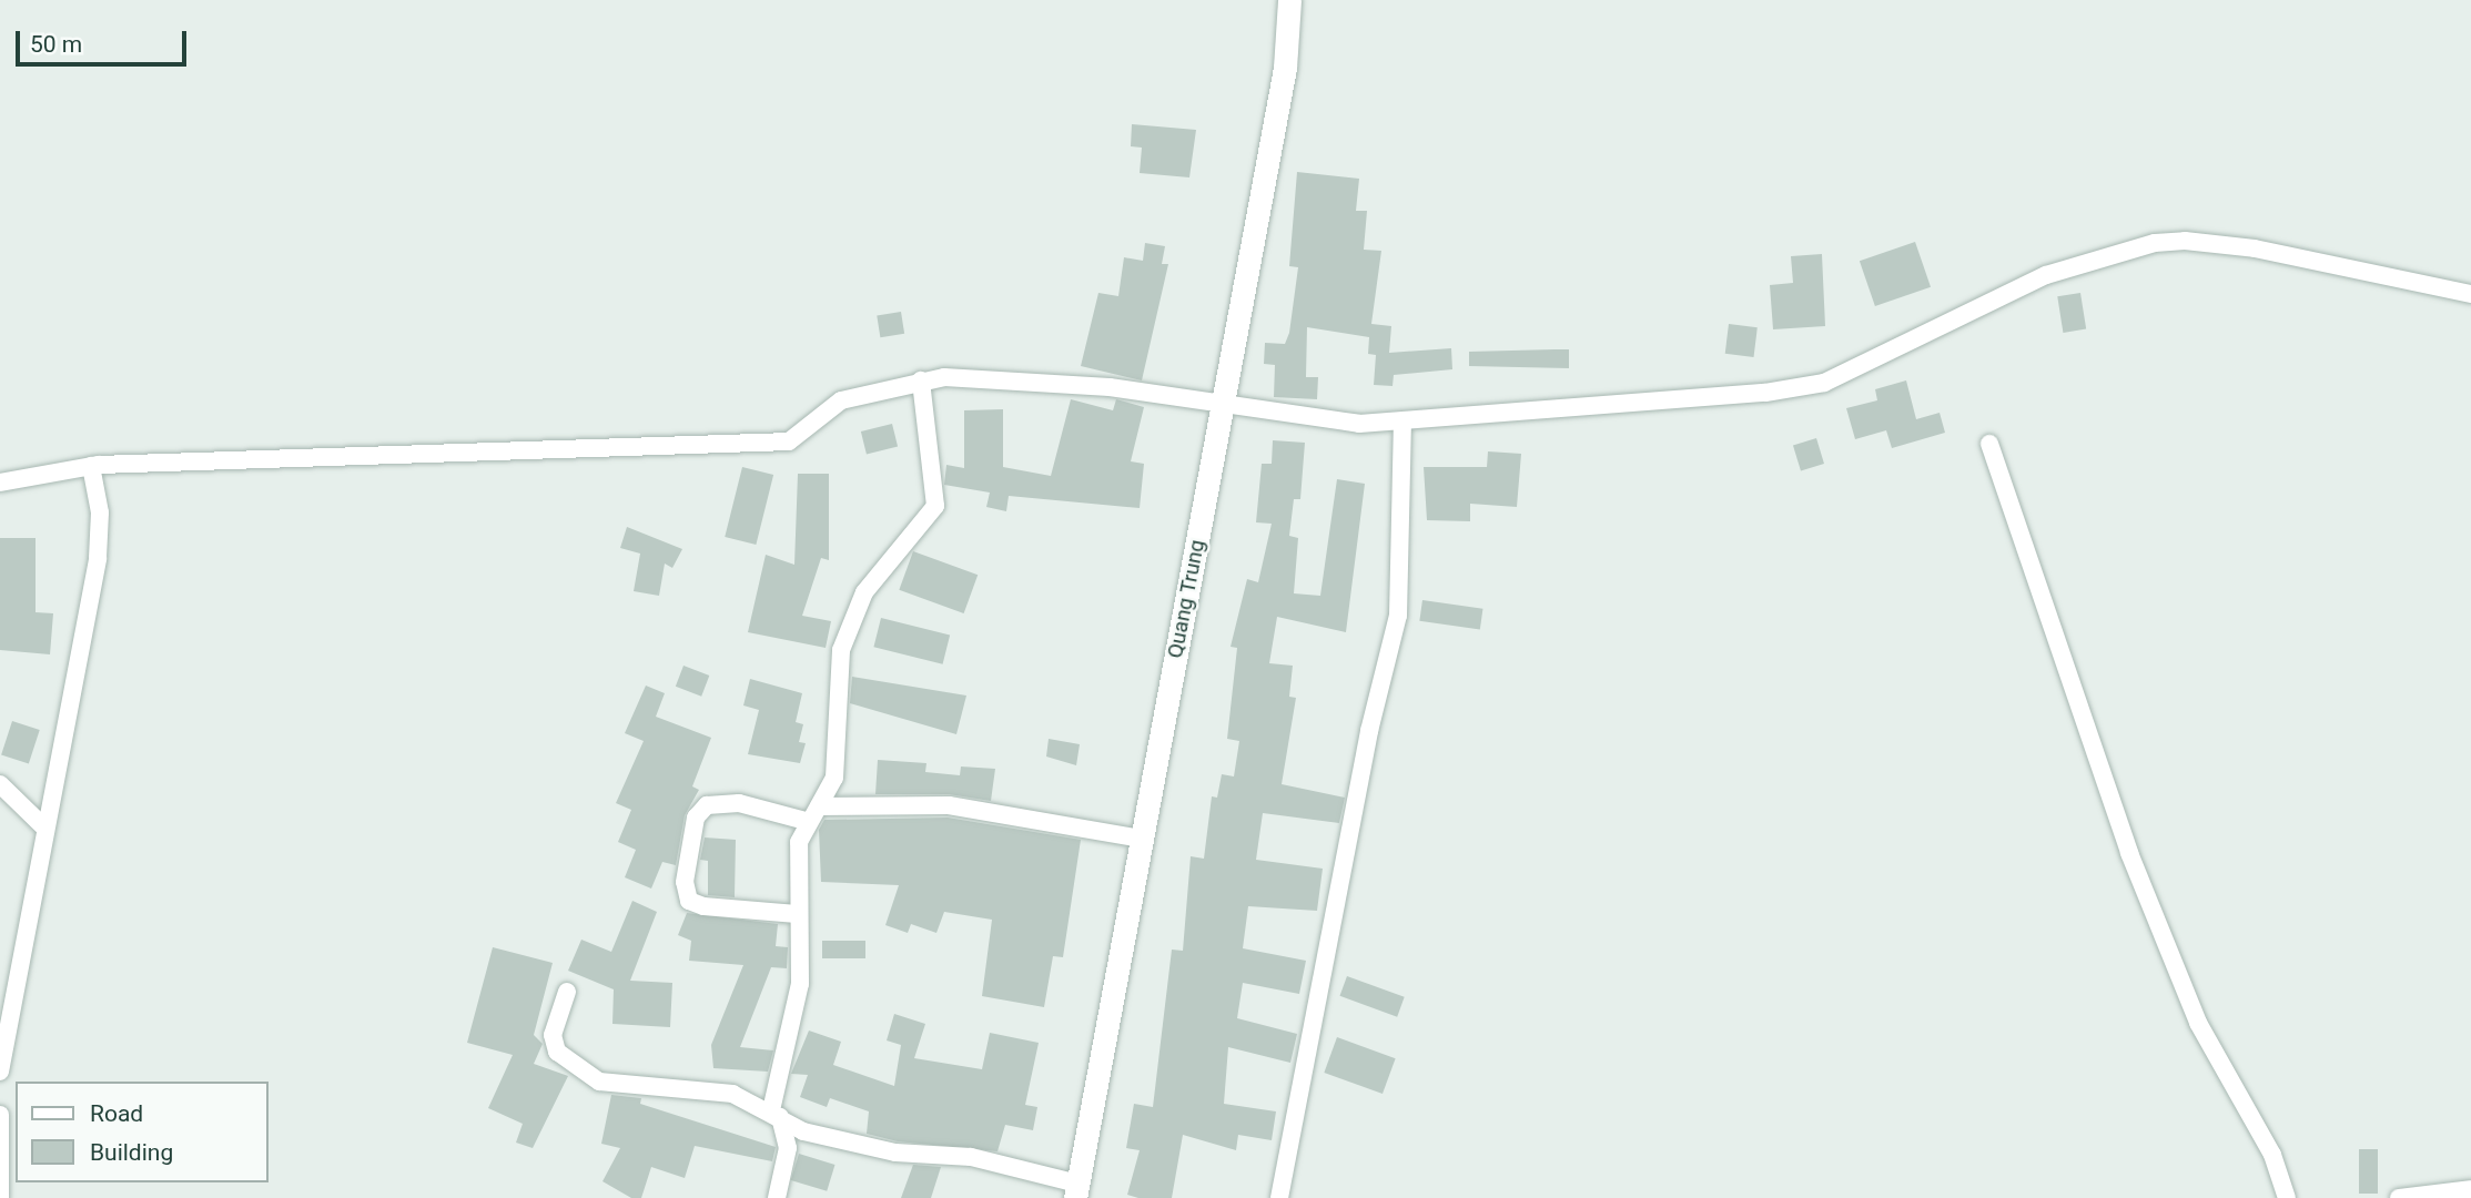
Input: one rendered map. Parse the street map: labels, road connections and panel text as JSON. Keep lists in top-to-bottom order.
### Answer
{
  "streets": {
    "main road": ["Quang Trung"]
  },
  "legend": ["Road", "Building"],
  "scale_bar": "50 m"
}
